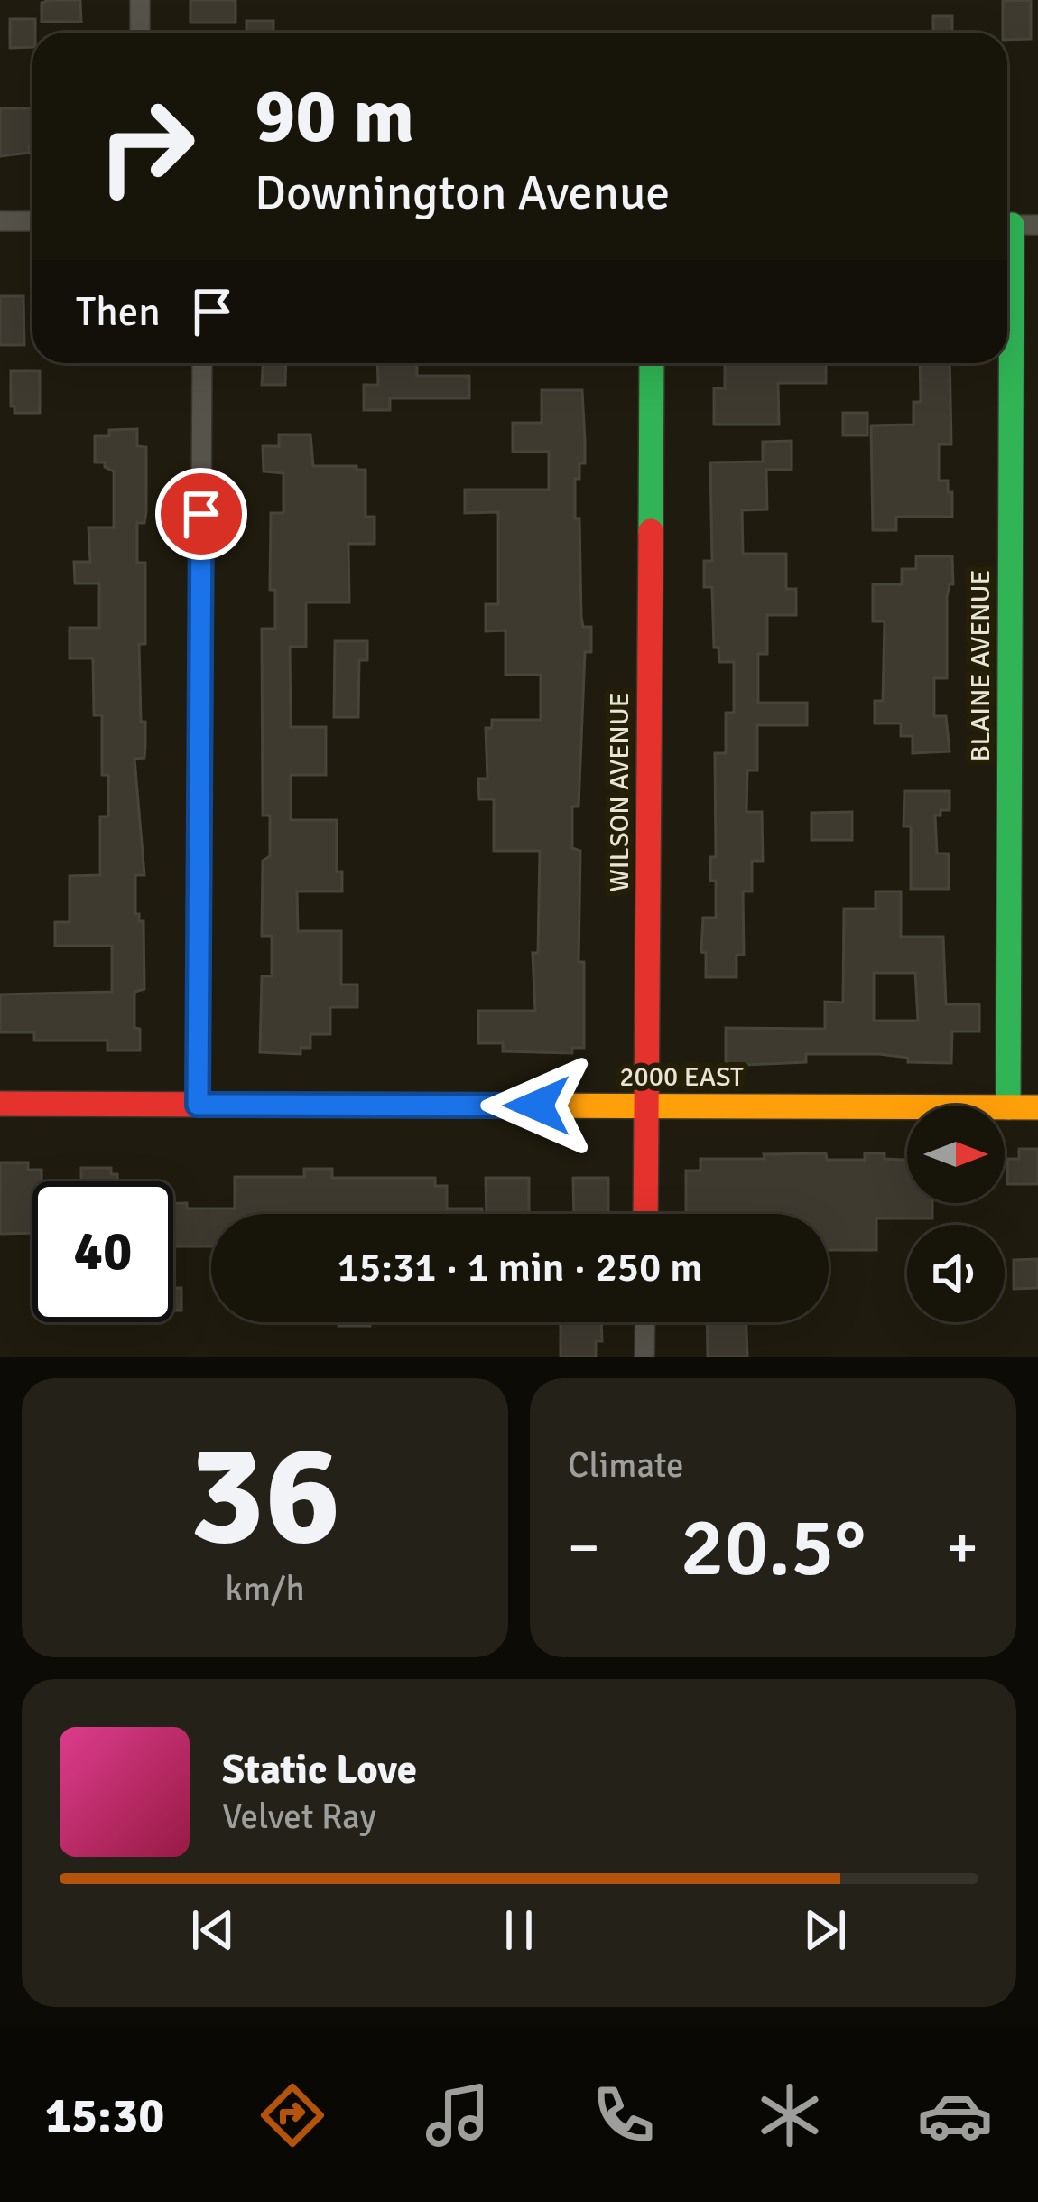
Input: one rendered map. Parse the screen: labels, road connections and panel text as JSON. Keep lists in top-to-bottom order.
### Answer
{
  "streets": {
    "street": ["BLAINE AVENUE", "WILSON AVENUE", "2000 EAST"]
  },
  "crossings": [
    ["BLAINE AVENUE", "2000 EAST"],
    ["WILSON AVENUE", "2000 EAST"]
  ],
  "north": "right",
  "page": {
    "turn": ["90 m", "Downington Avenue"],
    "then": "Then",
    "limit": "40",
    "trip": "15:31 · 1 min · 250 m",
    "tile": [
      ["36", "km/h"],
      "Climate"
    ],
    "heat": ["−", "20.5°", "+"],
    "song": ["Static Love", "Velvet Ray"],
    "tabs": "15:30"
  }
}
